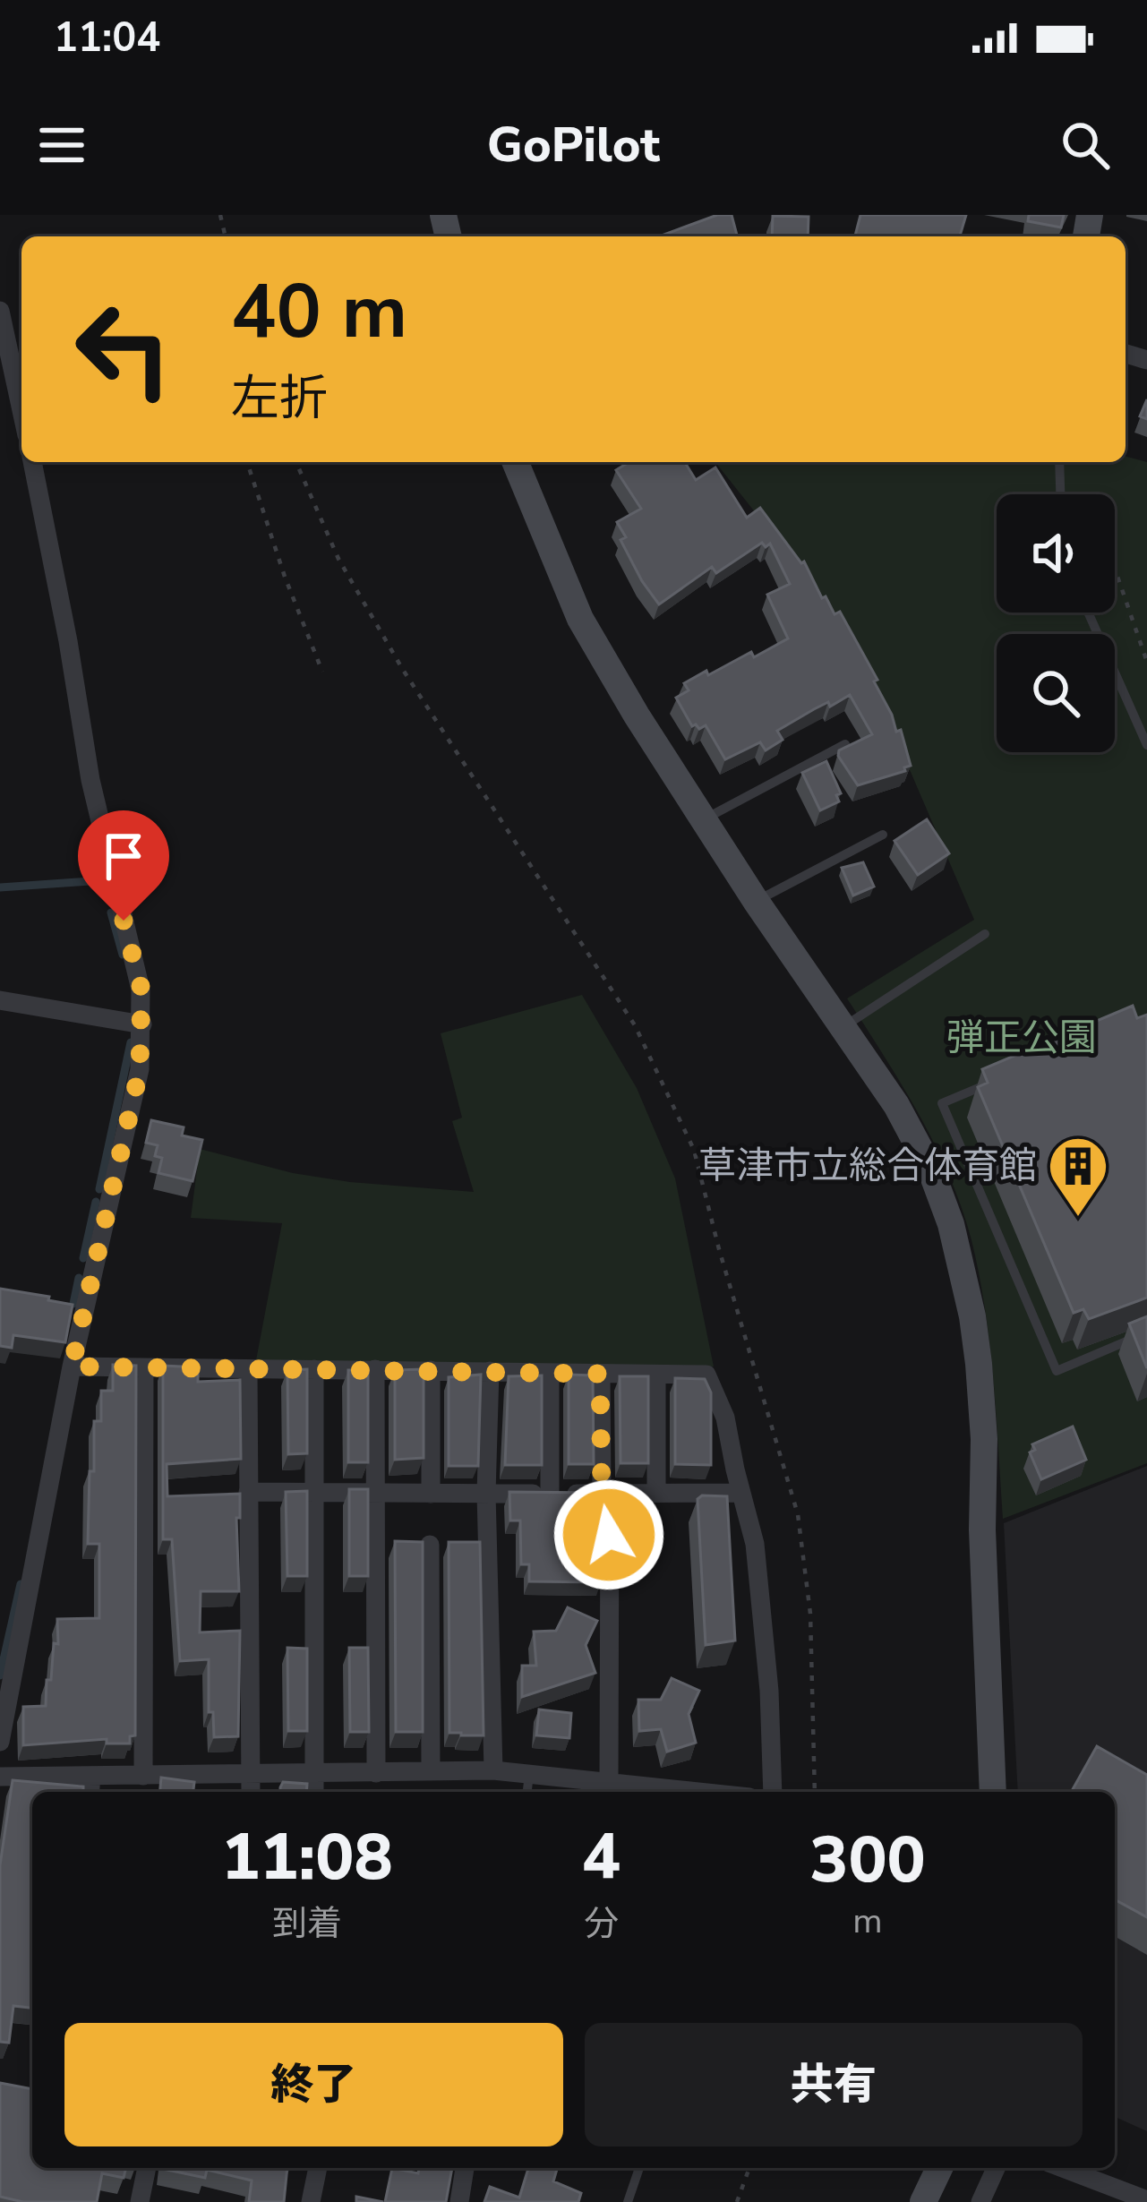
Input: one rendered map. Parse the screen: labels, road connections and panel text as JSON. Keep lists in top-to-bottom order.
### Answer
{
  "parks": ["弾正公園"],
  "places": {
    "building": ["草津市立総合体育館"]
  },
  "page": {
    "status": "11:04",
    "header": "GoPilot",
    "turn": ["40 m", "左折"],
    "eta": [
      "11:08",
      "到着",
      "4",
      "分",
      "300",
      "m"
    ],
    "buttons": ["終了", "共有"]
  }
}
